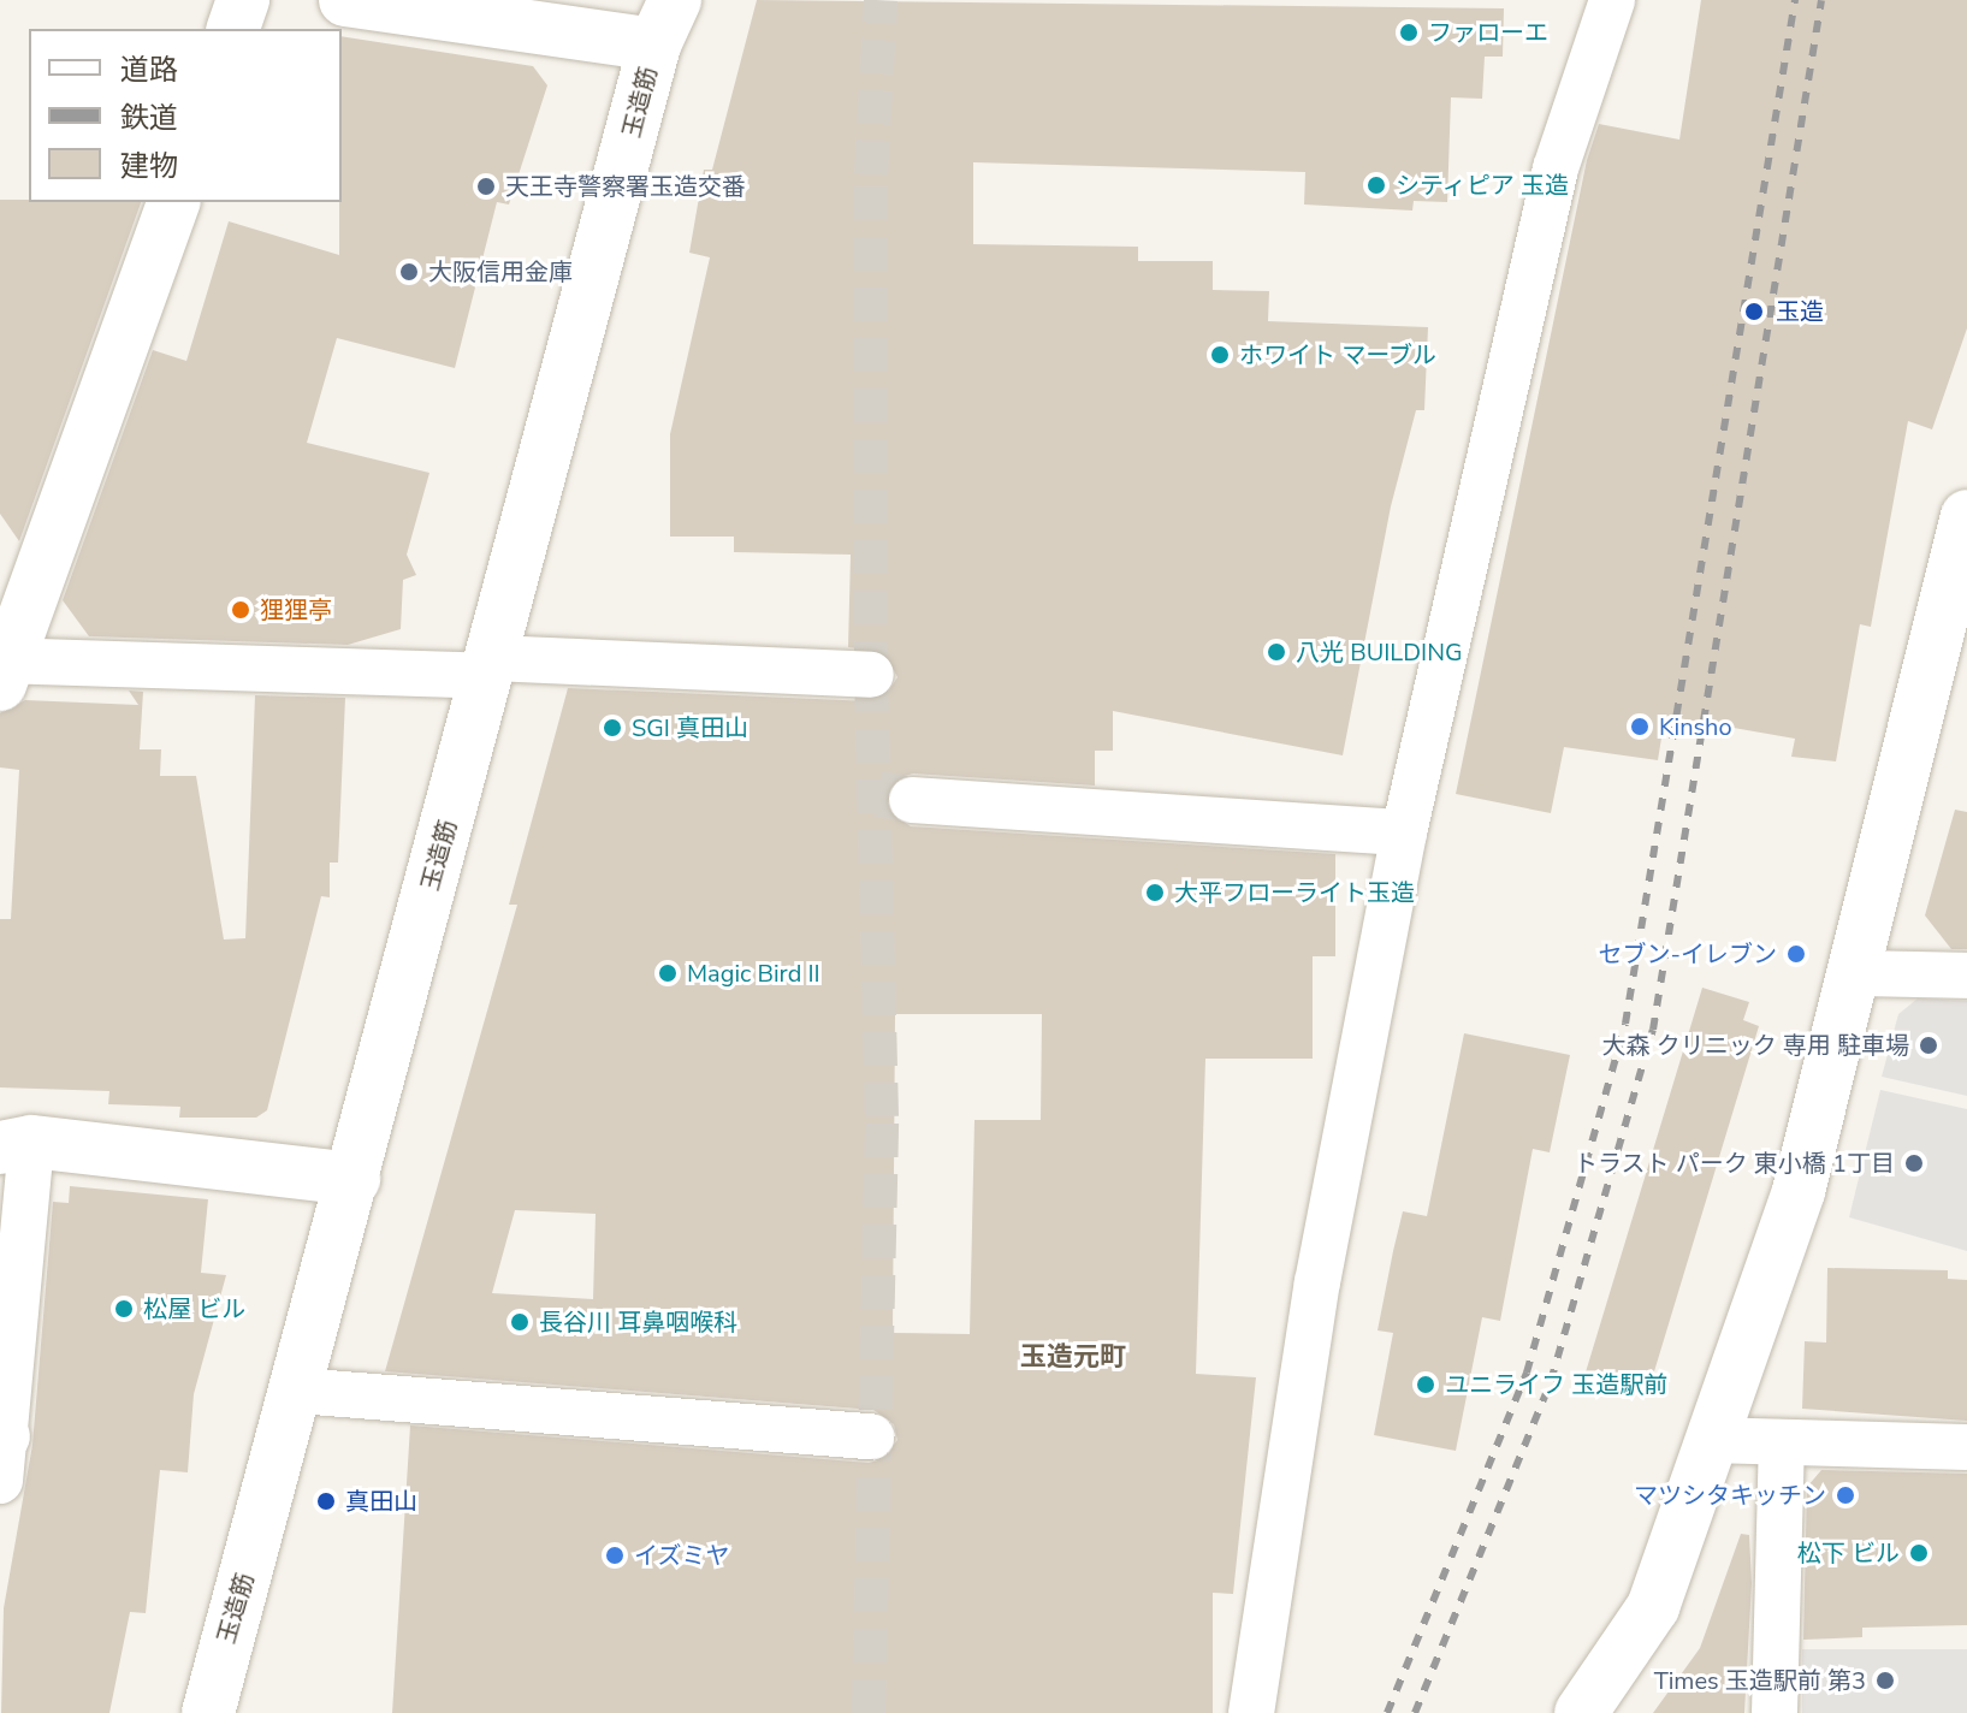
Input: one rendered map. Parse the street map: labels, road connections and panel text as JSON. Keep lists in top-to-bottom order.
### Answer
{
  "streets": {
    "street": ["玉造筋"]
  },
  "districts": ["玉造元町"],
  "places": [
    "ファローエ",
    "シティピア 玉造",
    "天王寺警察署玉造交番",
    "大阪信用金庫",
    "玉造",
    "ホワイト マーブル",
    "狸狸亭",
    "八光 BUILDING",
    "Kinsho",
    "SGI 真田山",
    "大平フローライト玉造",
    "セブン-イレブン",
    "Magic Bird II",
    "大森 クリニック 専用 駐車場",
    "トラスト パーク 東小橋 1丁目",
    "松屋 ビル",
    "長谷川 耳鼻咽喉科",
    "ユニライフ 玉造駅前",
    "マツシタキッチン",
    "真田山",
    "松下 ビル",
    "イズミヤ",
    "Times 玉造駅前 第3"
  ],
  "legend": ["道路", "鉄道", "建物"]
}
